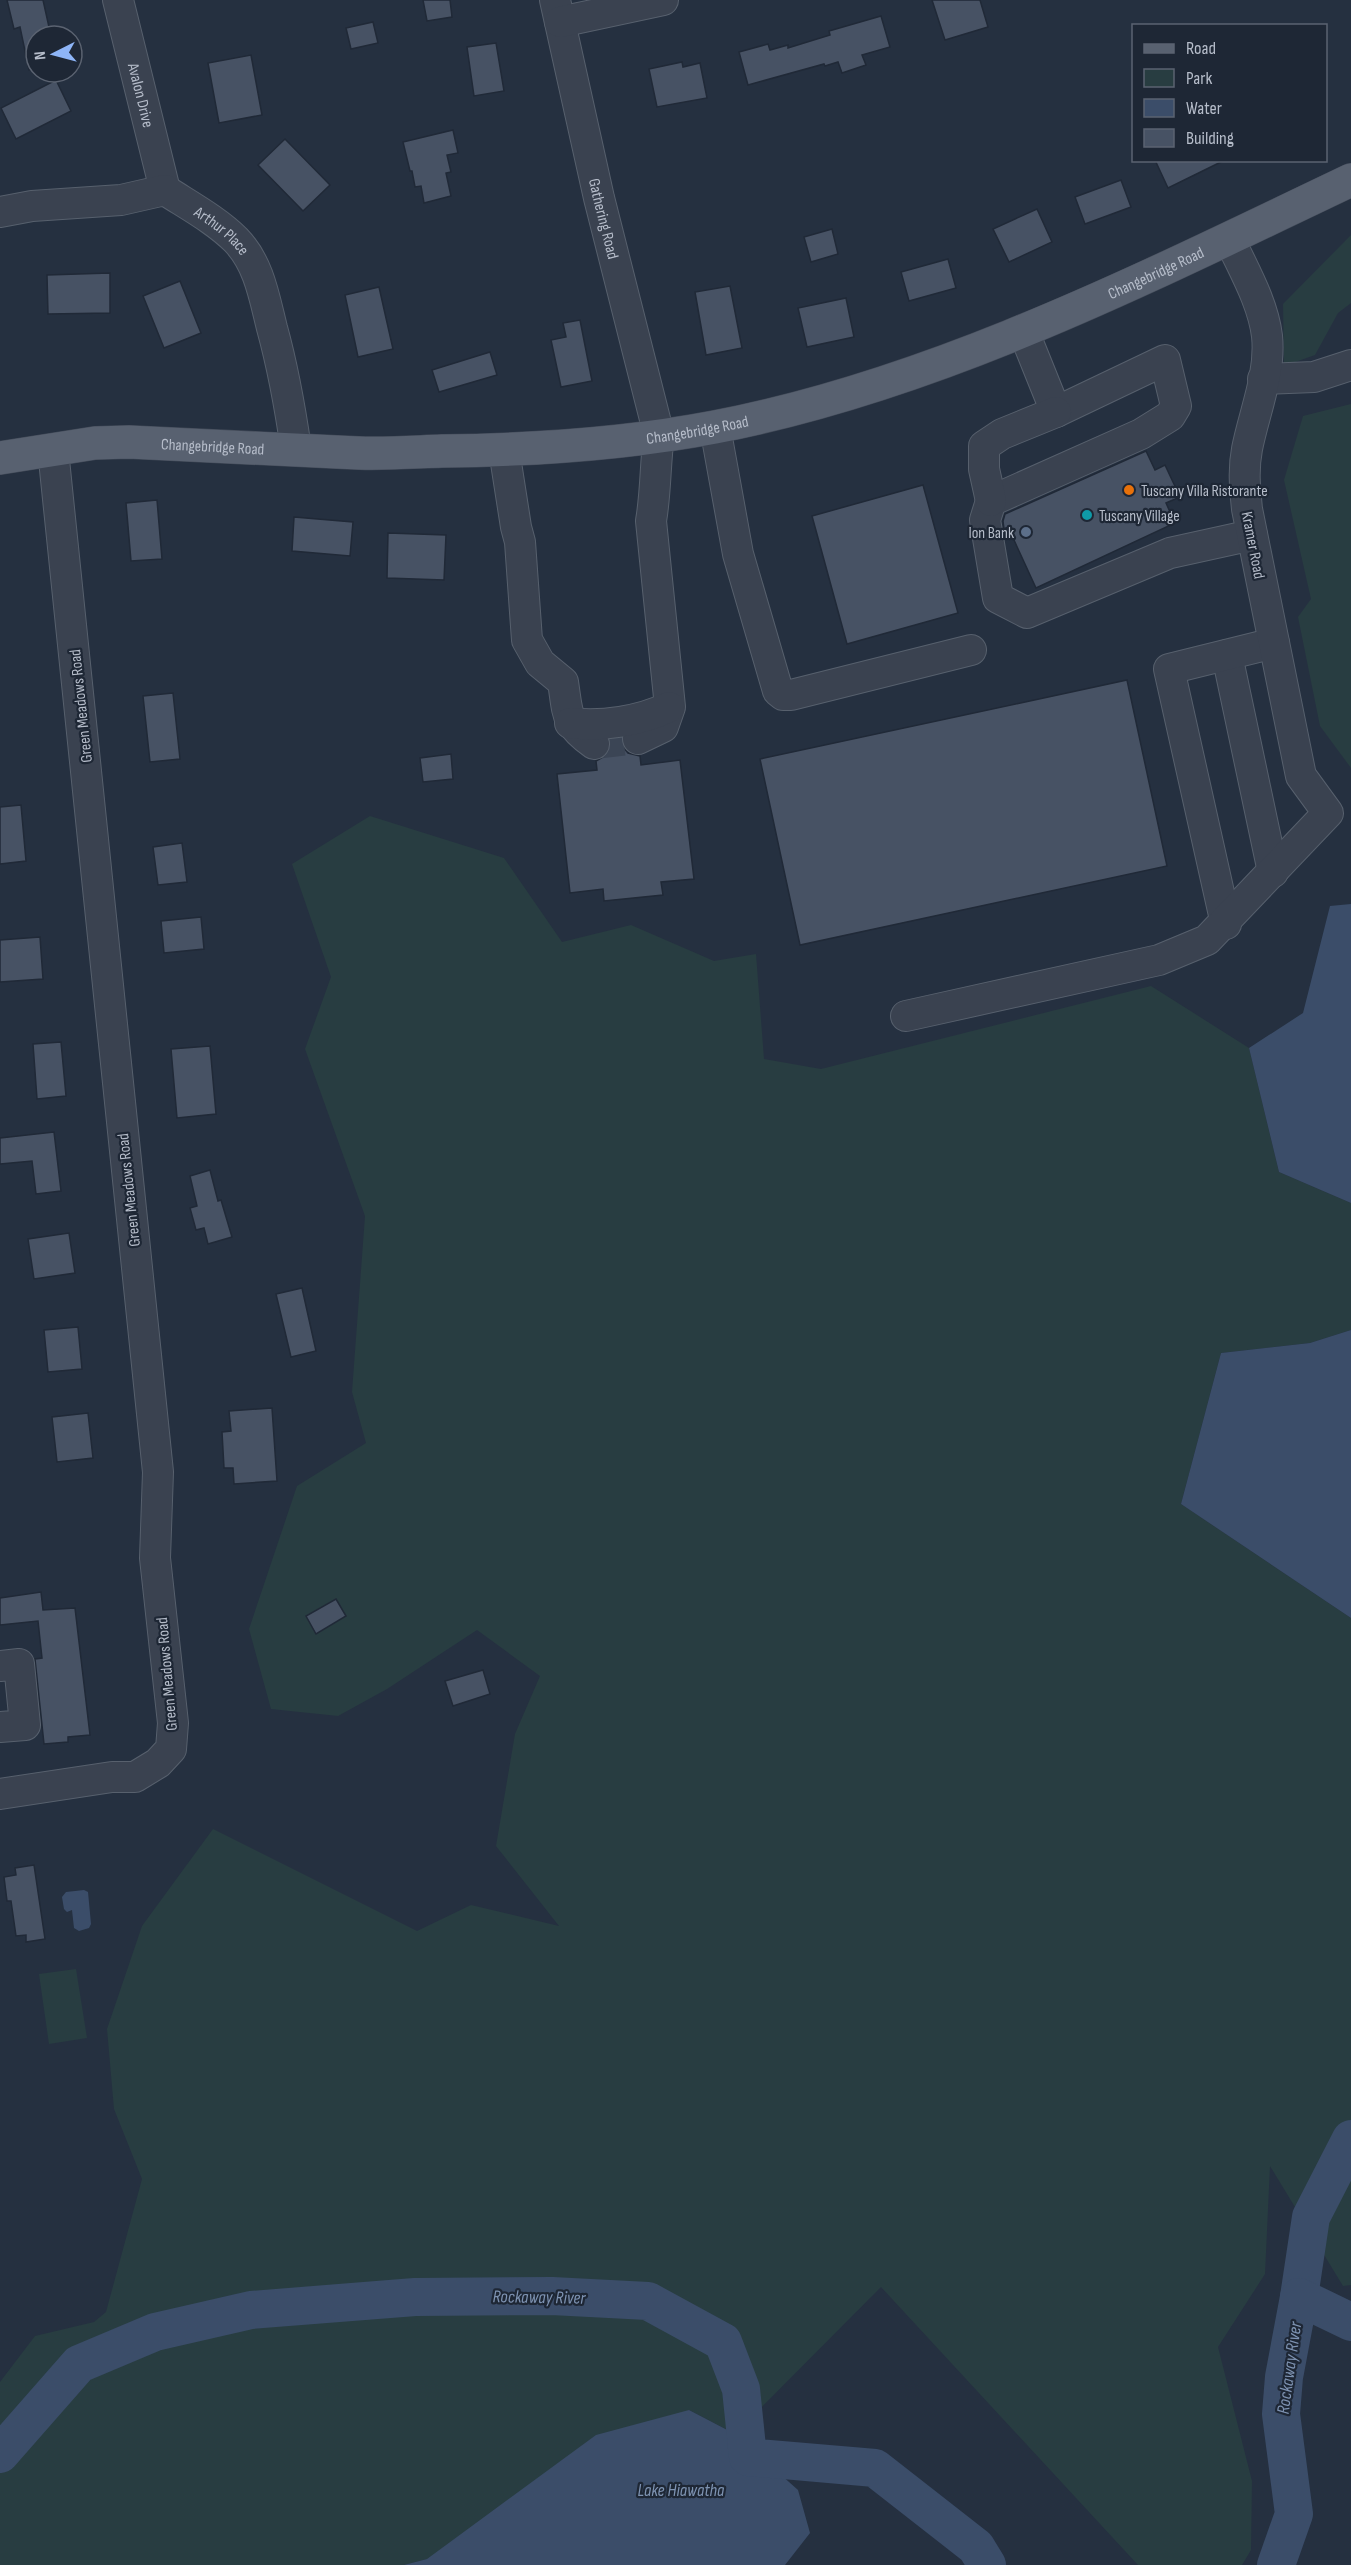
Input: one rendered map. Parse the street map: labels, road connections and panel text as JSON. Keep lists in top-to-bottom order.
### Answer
{
  "streets": {
    "main road": ["Changebridge Road"],
    "street": [
      "Avalon Drive",
      "Gathering Road",
      "Arthur Place",
      "Kramer Road",
      "Green Meadows Road"
    ]
  },
  "crossings": [
    ["Avalon Drive", "Arthur Place"],
    ["Gathering Road", "Changebridge Road"],
    ["Arthur Place", "Changebridge Road"],
    ["Changebridge Road", "Kramer Road"],
    ["Changebridge Road", "Green Meadows Road"]
  ],
  "water": ["Rockaway River", "Lake Hiawatha"],
  "places": ["Tuscany Villa Ristorante", "Tuscany Village", "Ion Bank"],
  "legend": [
    "Road",
    "Park",
    "Water",
    "Building"
  ],
  "north": "left"
}
